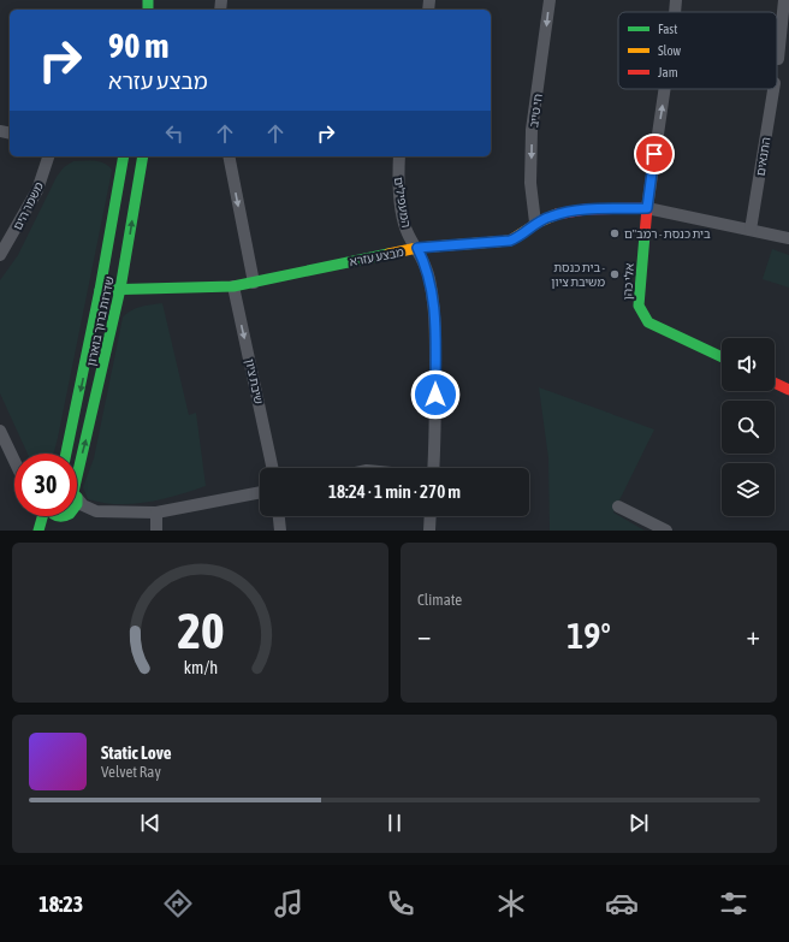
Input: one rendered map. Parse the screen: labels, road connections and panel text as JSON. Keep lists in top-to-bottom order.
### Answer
{
  "streets": {
    "street": [
      "חי טייב",
      "התנאים",
      "המעפילים",
      "משמר הים",
      "מבצע עזרא",
      "אלי כהן",
      "שדרות ברוך בוארון",
      "שיבת ציון"
    ]
  },
  "crossings": [
    ["חי טייב", "מבצע עזרא"],
    ["התנאים", "מבצע עזרא"],
    ["המעפילים", "מבצע עזרא"],
    ["מבצע עזרא", "אלי כהן"],
    ["מבצע עזרא", "שדרות ברוך בוארון"],
    ["מבצע עזרא", "שיבת ציון"]
  ],
  "one_way": ["חי טייב", "שיבת ציון"],
  "places": ["בית כנסת - רמב\"ם", "בית כנסת - משיבת ציון"],
  "legend": ["Fast", "Slow", "Jam"],
  "page": {
    "turn": ["90 m", "מבצע עזרא"],
    "limit": "30",
    "trip": "18:24 · 1 min · 270 m",
    "tile": "Climate",
    "heat": ["−", "19°", "+"],
    "song": ["Static Love", "Velvet Ray"],
    "tabs": "18:23",
    "gauge": ["20", "km/h"]
  }
}
